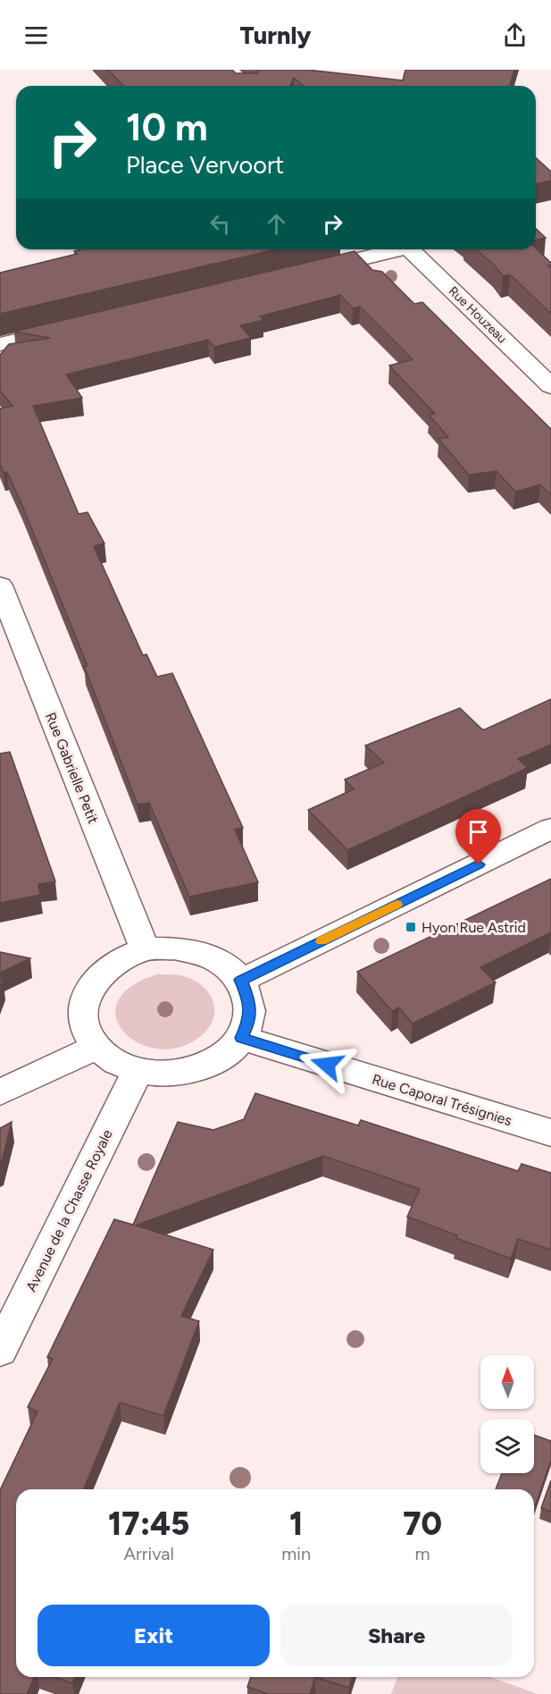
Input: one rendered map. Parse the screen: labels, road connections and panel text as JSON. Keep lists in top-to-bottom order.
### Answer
{
  "streets": {
    "street": [
      "Rue Houzeau",
      "Rue Gabrielle Petit",
      "Rue Caporal Trésignies",
      "Avenue de la Chasse Royale"
    ]
  },
  "crossings": [
    ["Rue Gabrielle Petit", "Rue Caporal Trésignies"],
    ["Rue Gabrielle Petit", "Avenue de la Chasse Royale"],
    ["Rue Caporal Trésignies", "Avenue de la Chasse Royale"]
  ],
  "places": {
    "transit": ["Hyon Rue Astrid"]
  },
  "north": "top",
  "page": {
    "header": "Turnly",
    "turn": ["10 m", "Place Vervoort"],
    "eta": [
      "17:45",
      "Arrival",
      "1",
      "min",
      "70",
      "m"
    ],
    "buttons": ["Exit", "Share"]
  }
}
